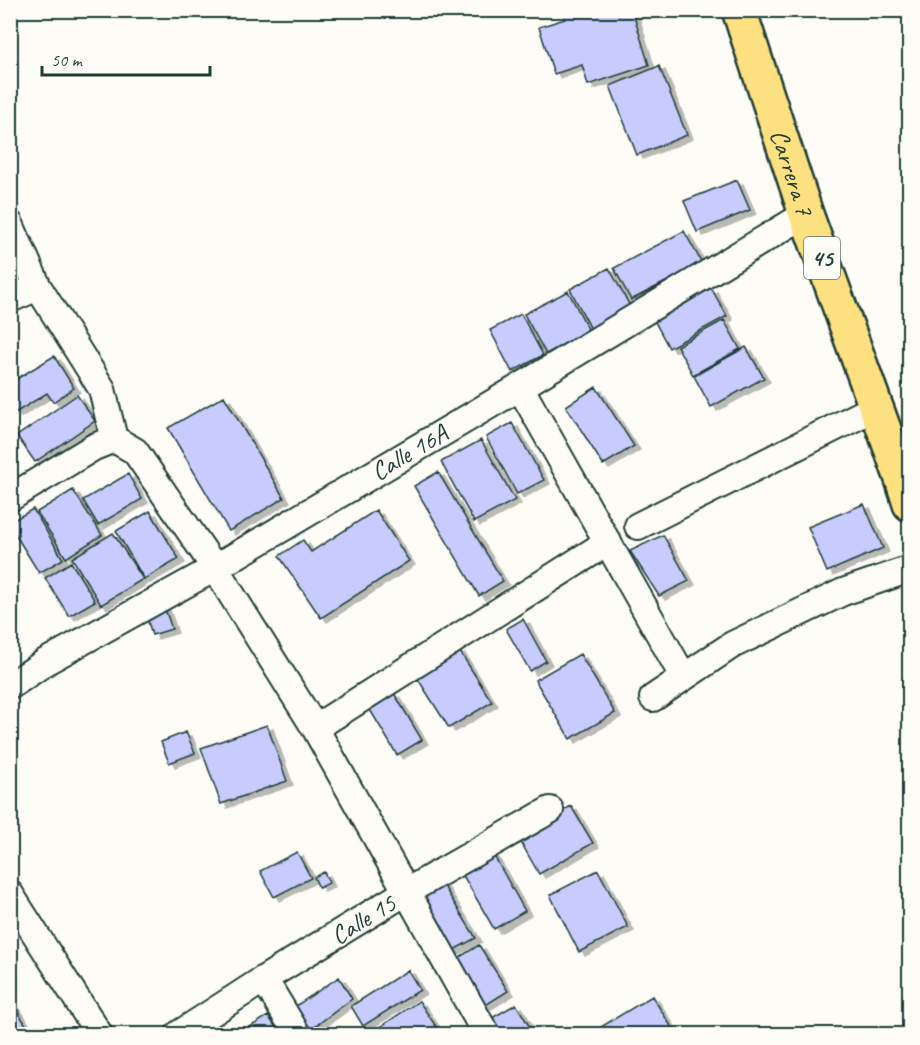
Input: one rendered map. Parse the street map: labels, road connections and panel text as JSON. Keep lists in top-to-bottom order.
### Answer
{
  "streets": {
    "main road": ["Carrera 7", "45"],
    "street": ["Calle 16A", "Calle 15"]
  },
  "crossings": [
    ["Carrera 7", "Calle 16A"]
  ],
  "scale_bar": "50 m"
}
